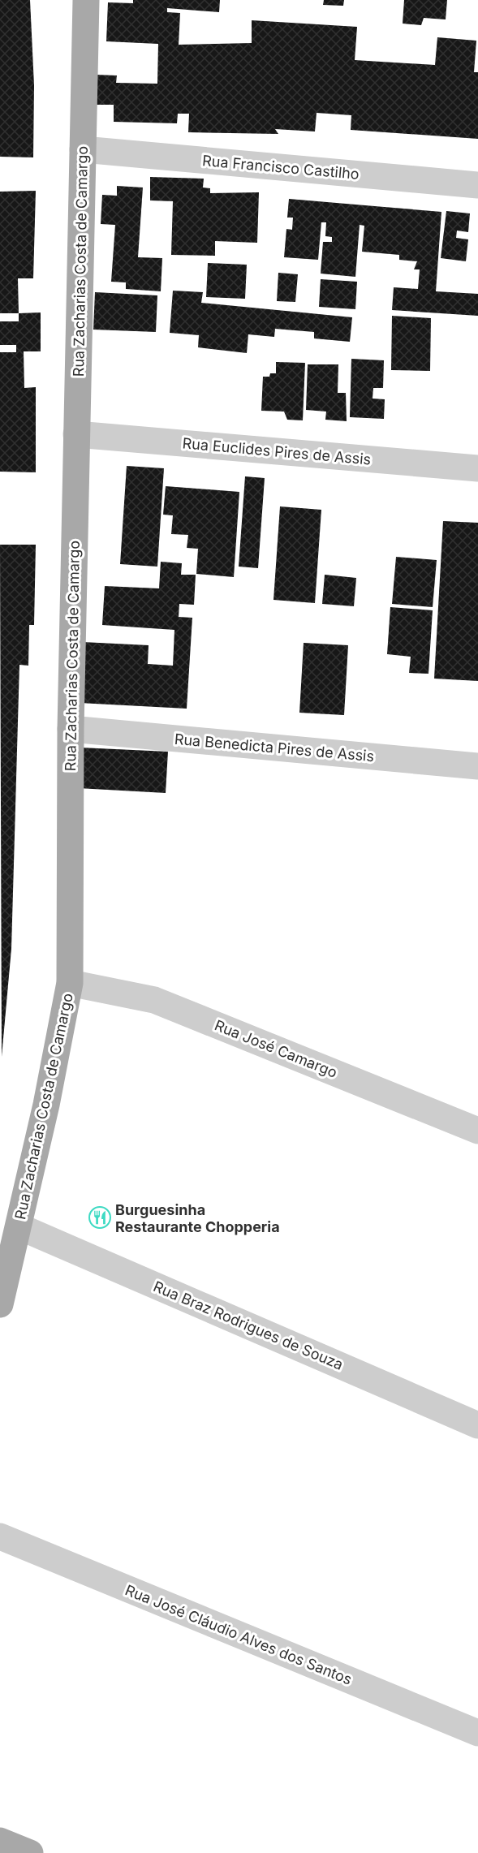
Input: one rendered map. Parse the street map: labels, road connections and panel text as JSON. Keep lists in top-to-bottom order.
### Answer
{
  "streets": {
    "main road": ["Rua Zacharias Costa de Camargo"],
    "street": [
      "Rua Francisco Castilho",
      "Rua Euclides Pires de Assis",
      "Rua Benedicta Pires de Assis",
      "Rua José Camargo",
      "Rua Braz Rodrigues de Souza",
      "Rua José Cláudio Alves dos Santos"
    ]
  },
  "crossings": [
    ["Rua Francisco Castilho", "Rua Zacharias Costa de Camargo"],
    ["Rua Zacharias Costa de Camargo", "Rua Euclides Pires de Assis"],
    ["Rua Zacharias Costa de Camargo", "Rua Benedicta Pires de Assis"],
    ["Rua Zacharias Costa de Camargo", "Rua José Camargo"],
    ["Rua Zacharias Costa de Camargo", "Rua Braz Rodrigues de Souza"]
  ],
  "places": {
    "restaurant": ["Burguesinha Restaurante Chopperia"]
  }
}
